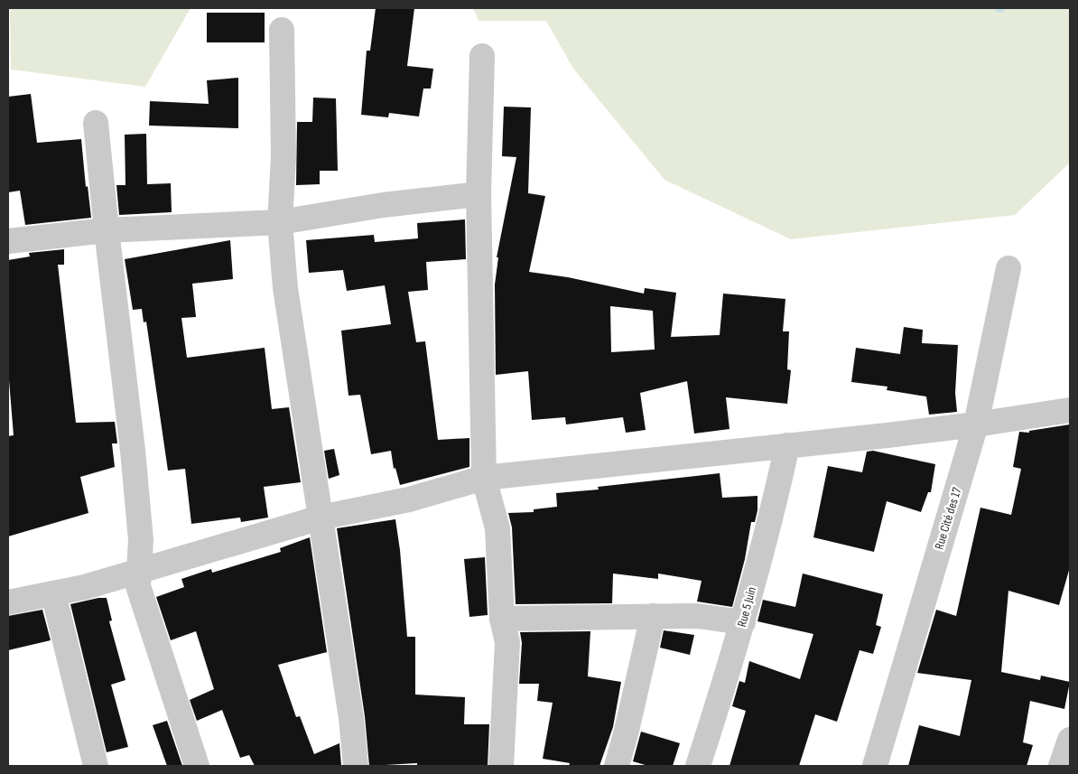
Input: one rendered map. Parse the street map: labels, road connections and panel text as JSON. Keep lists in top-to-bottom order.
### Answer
{
  "streets": {
    "street": ["Rue Cité des 17", "Rue 5 Juin"]
  }
}
